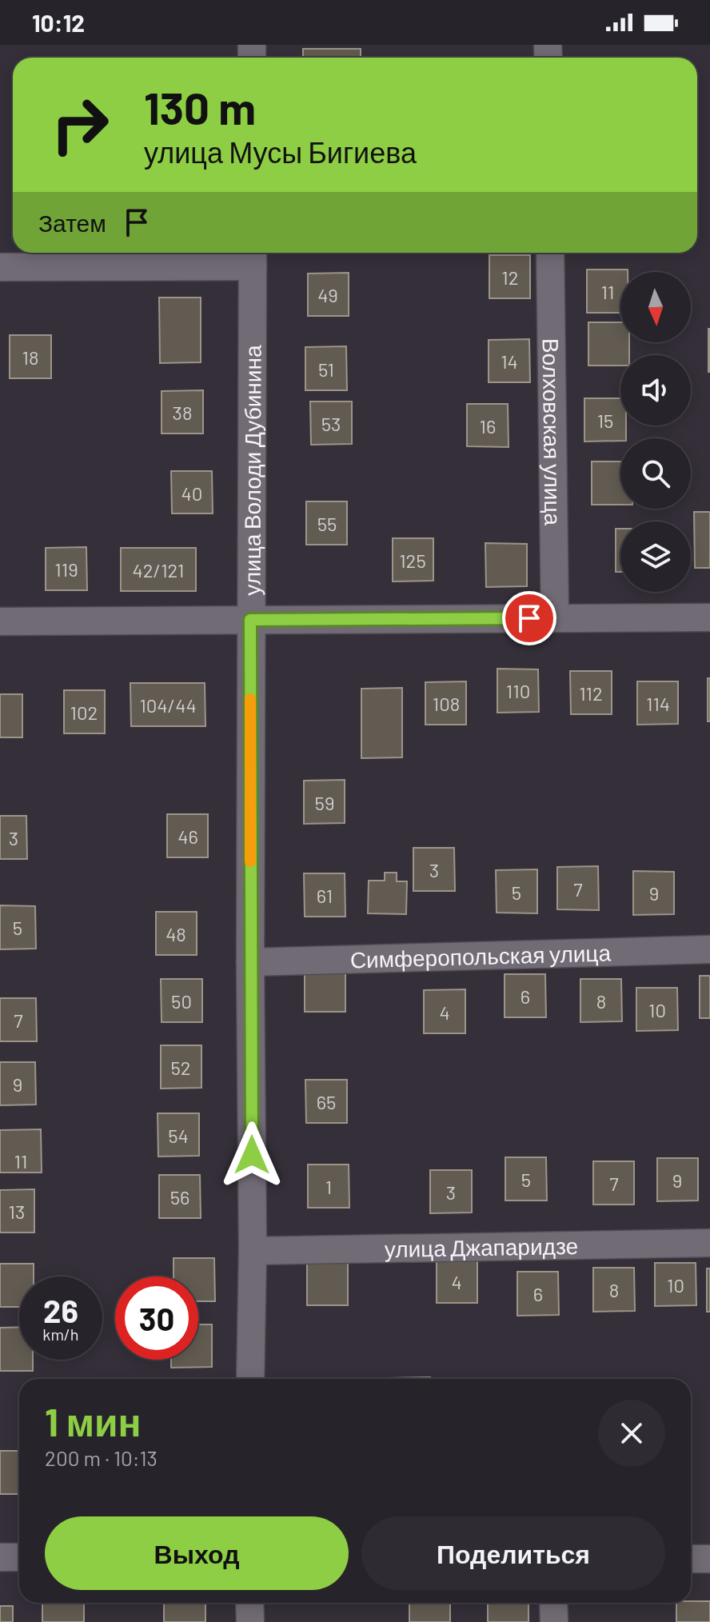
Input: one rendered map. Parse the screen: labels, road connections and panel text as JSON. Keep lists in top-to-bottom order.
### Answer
{
  "streets": {
    "street": [
      "Волховская улица",
      "улица Володи Дубинина",
      "Симферопольская улица",
      "улица Джапаридзе"
    ]
  },
  "crossings": [
    ["улица Володи Дубинина", "Симферопольская улица"],
    ["улица Володи Дубинина", "улица Джапаридзе"]
  ],
  "house_numbers": [
    "12",
    "11",
    "49",
    "18",
    "14",
    "51",
    "38",
    "15",
    "53",
    "16",
    "40",
    "55",
    "125",
    "119",
    "42/121",
    "110",
    "112",
    "108",
    "114",
    "104/44",
    "102",
    "59",
    "46",
    "3",
    "3",
    "7",
    "5",
    "9",
    "61",
    "5",
    "48",
    "6",
    "50",
    "8",
    "10",
    "4",
    "7",
    "52",
    "9",
    "65",
    "54",
    "11",
    "5",
    "9",
    "7",
    "1",
    "3",
    "56",
    "13",
    "4",
    "10",
    "8",
    "6"
  ],
  "north": "bottom",
  "page": {
    "status": "10:12",
    "turn": ["130 m", "улица Мусы Бигиева"],
    "then": "Затем",
    "speed": "26 km/h",
    "limit": "30",
    "heading": ["1 мин", "200 m · 10:13"],
    "buttons": ["Выход", "Поделиться"]
  }
}
